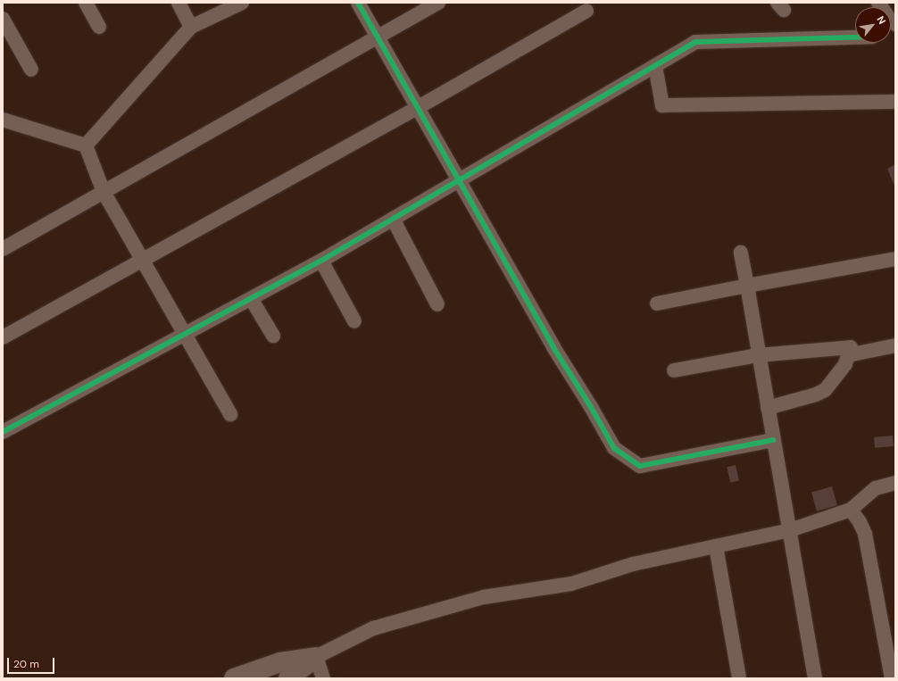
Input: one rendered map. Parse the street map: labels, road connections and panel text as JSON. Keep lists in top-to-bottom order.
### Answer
{
  "scale_bar": "20 m",
  "north": "top right"
}
